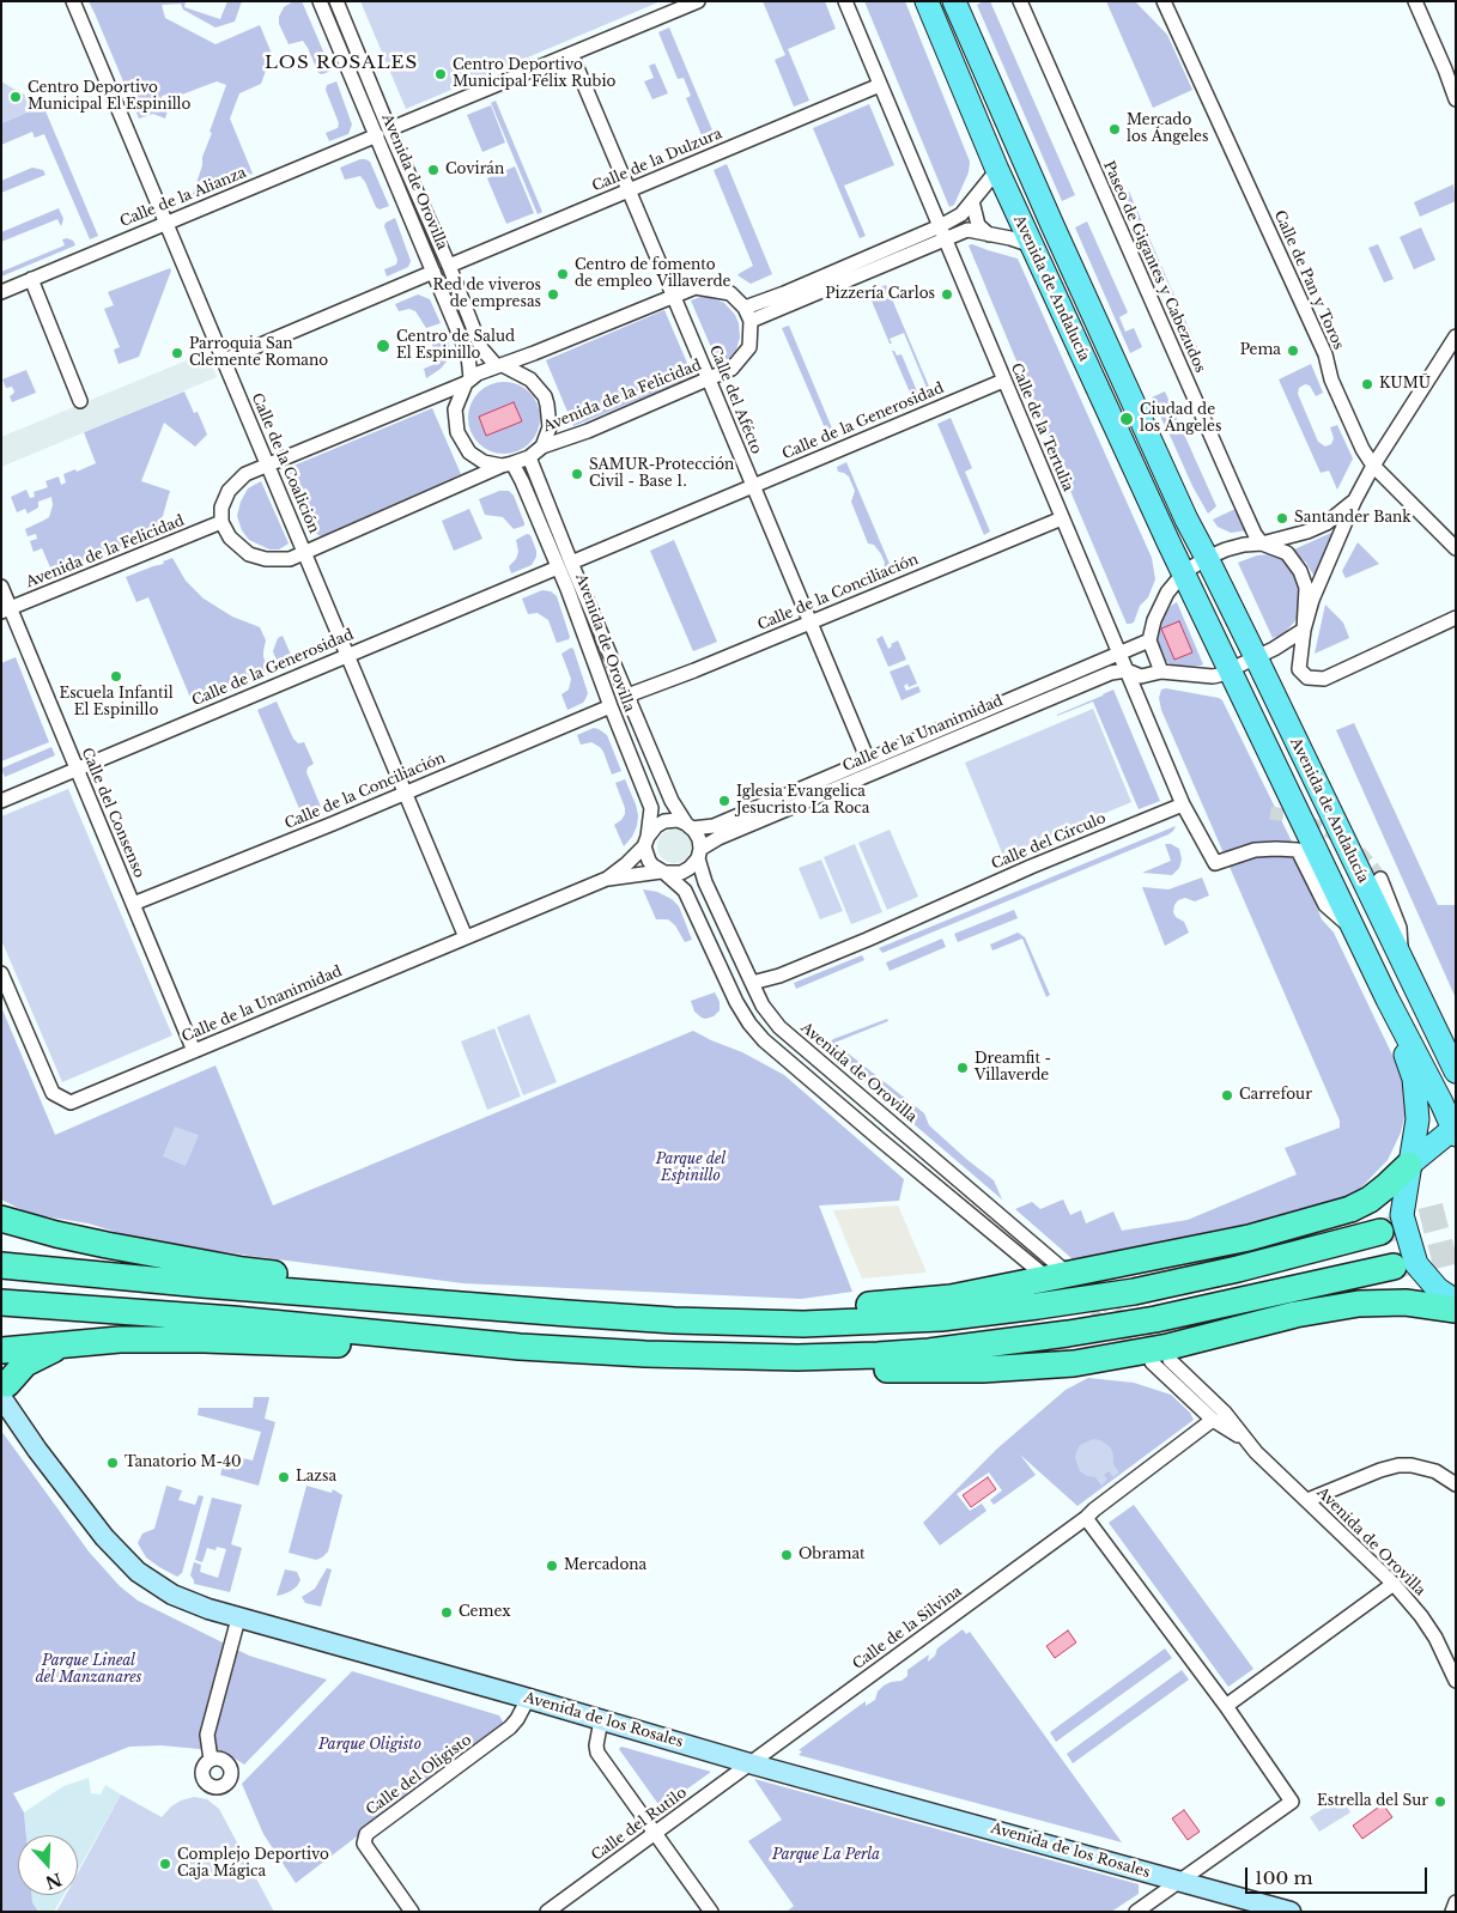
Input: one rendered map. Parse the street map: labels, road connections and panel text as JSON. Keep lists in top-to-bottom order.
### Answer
{
  "streets": {
    "main road": ["Avenida de Andalucía", "Avenida de los Rosales"],
    "street": [
      "Calle de la Dulzura",
      "Avenida de Orovilla",
      "Calle de la Alianza",
      "Paseo de Gigantes y Cabezudos",
      "Calle de Pan y Toros",
      "Avenida de la Felicidad",
      "Calle del Afécto",
      "Calle de la Generosidad",
      "Calle de la Tertulia",
      "Calle de la Coalición",
      "Calle de la Conciliación",
      "Calle de la Unanimidad",
      "Calle del Consenso",
      "Calle del Círculo",
      "Calle de la Silvina",
      "Calle del Oligisto",
      "Calle del Rutilo"
    ]
  },
  "crossings": [
    ["Calle de la Dulzura", "Avenida de Orovilla"],
    ["Calle de la Dulzura", "Calle del Afécto"],
    ["Calle de la Dulzura", "Calle de la Tertulia"],
    ["Avenida de Orovilla", "Calle de la Alianza"],
    ["Avenida de Orovilla", "Avenida de la Felicidad"],
    ["Avenida de Orovilla", "Calle de la Generosidad"],
    ["Avenida de Orovilla", "Calle de la Conciliación"],
    ["Avenida de Orovilla", "Calle de la Unanimidad"],
    ["Avenida de Orovilla", "Calle del Círculo"],
    ["Avenida de Orovilla", "Calle de la Silvina"],
    ["Calle de la Alianza", "Calle del Afécto"],
    ["Calle de la Alianza", "Calle de la Coalición"],
    ["Avenida de Andalucía", "Calle de la Tertulia"],
    ["Avenida de Andalucía", "Calle de la Unanimidad"],
    ["Avenida de la Felicidad", "Calle del Afécto"],
    ["Avenida de la Felicidad", "Calle del Consenso"],
    ["Calle del Afécto", "Calle de la Generosidad"],
    ["Calle del Afécto", "Calle de la Conciliación"],
    ["Calle del Afécto", "Calle de la Unanimidad"],
    ["Calle de la Generosidad", "Calle de la Tertulia"],
    ["Calle de la Generosidad", "Calle de la Coalición"],
    ["Calle de la Generosidad", "Calle del Consenso"],
    ["Calle de la Tertulia", "Calle de la Conciliación"],
    ["Calle de la Tertulia", "Calle de la Unanimidad"],
    ["Calle de la Tertulia", "Calle del Círculo"],
    ["Calle de la Coalición", "Calle de la Conciliación"],
    ["Calle de la Coalición", "Calle de la Unanimidad"],
    ["Calle de la Conciliación", "Calle del Consenso"],
    ["Calle de la Unanimidad", "Calle del Consenso"],
    ["Calle de la Silvina", "Avenida de los Rosales"],
    ["Calle de la Silvina", "Calle del Rutilo"],
    ["Avenida de los Rosales", "Calle del Oligisto"],
    ["Avenida de los Rosales", "Calle del Rutilo"]
  ],
  "districts": ["LOS ROSALES"],
  "parks": [
    "Parque del Espinillo",
    "Parque Lineal del Manzanares",
    "Parque Oligisto",
    "Parque La Perla"
  ],
  "places": [
    "Centro Deportivo Municipal Félix Rubio",
    "Centro Deportivo Municipal El Espinillo",
    "Mercado los Ángeles",
    "Covirán",
    "Centro de fomento de empleo Villaverde",
    "Red de viveros de empresas",
    "Pizzería Carlos",
    "Centro de Salud El Espinillo",
    "Pema",
    "Parroquia San Clemente Romano",
    "KUMŪ",
    "Ciudad de los Ángeles",
    "SAMUR-Protección Civil - Base 1.",
    "Santander Bank",
    "Escuela Infantil El Espinillo",
    "Iglesia Evangelica Jesucristo La Roca",
    "Dreamfit - Villaverde",
    "Carrefour",
    "Tanatorio M-40",
    "Lazsa",
    "Obramat",
    "Mercadona",
    "Cemex",
    "Estrella del Sur",
    "Complejo Deportivo Caja Mágica"
  ],
  "scale_bar": "100 m",
  "north": "bottom"
}
